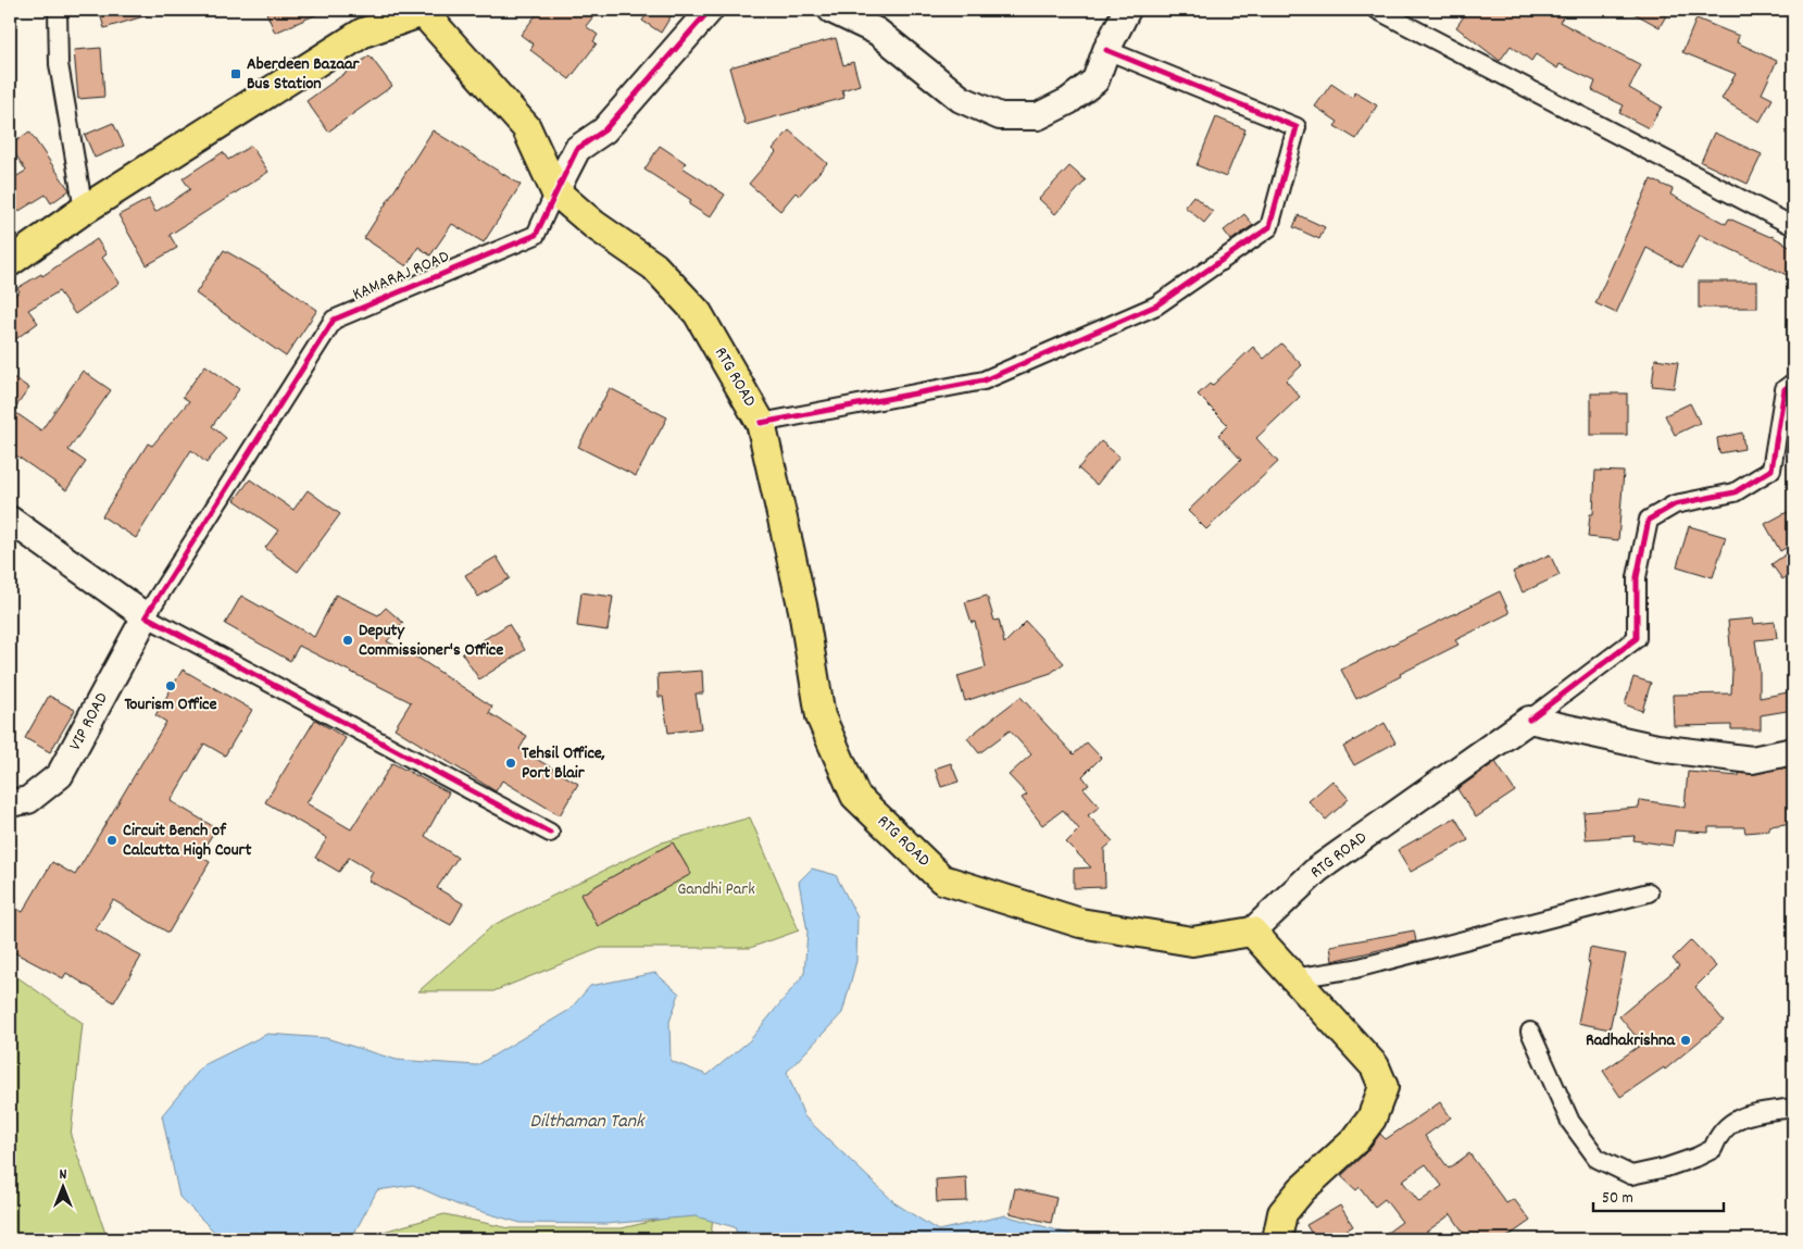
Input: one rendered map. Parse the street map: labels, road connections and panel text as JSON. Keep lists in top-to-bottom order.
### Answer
{
  "streets": {
    "main road": ["KAMARAJ ROAD", "RTG ROAD", "VIP ROAD"]
  },
  "crossings": [
    ["KAMARAJ ROAD", "RTG ROAD"],
    ["KAMARAJ ROAD", "VIP ROAD"]
  ],
  "water": ["Dilthaman Tank"],
  "parks": ["Gandhi Park"],
  "places": {
    "transit": ["Aberdeen Bazaar Bus Station"],
    "other": [
      "Deputy Commissioner's Office",
      "Tourism Office",
      "Tehsil Office, Port Blair",
      "Circuit Bench of Calcutta High Court",
      "Radhakrishna"
    ]
  },
  "scale_bar": "50 m",
  "north": "top"
}
